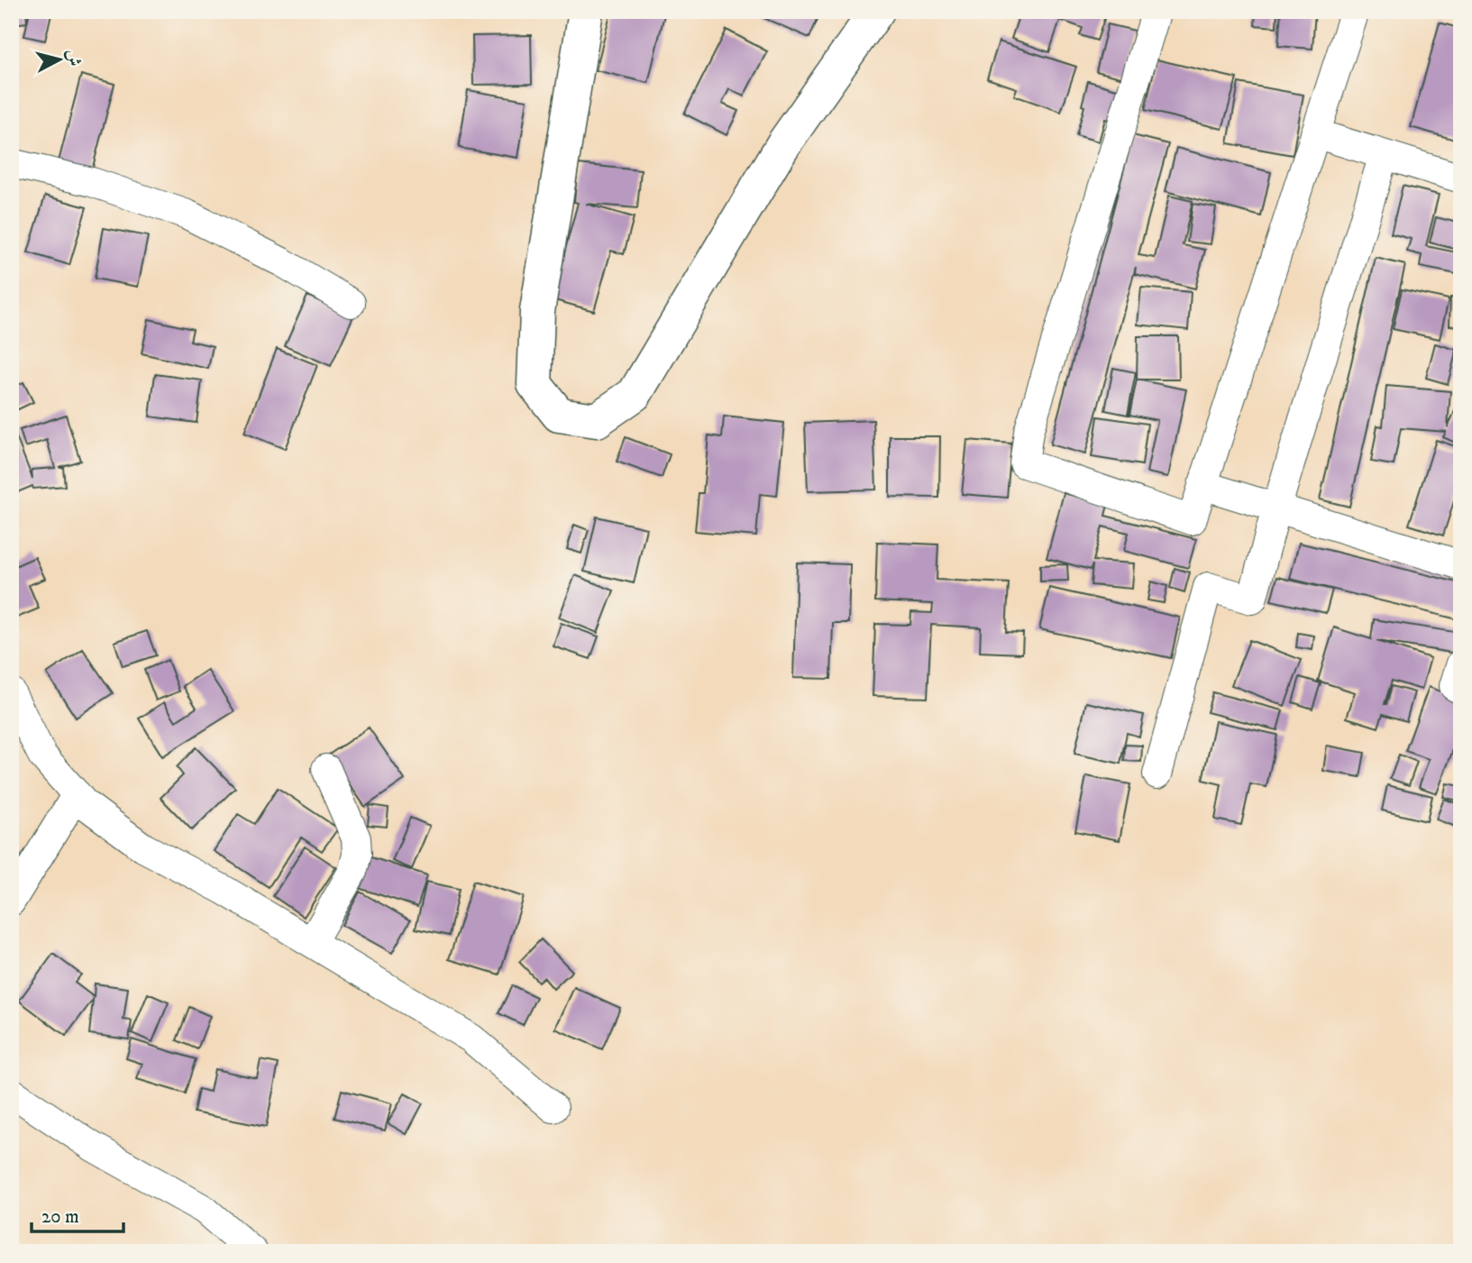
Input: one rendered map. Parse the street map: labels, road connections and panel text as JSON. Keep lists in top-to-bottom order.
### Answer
{
  "scale_bar": "20 m",
  "north": "right"
}
